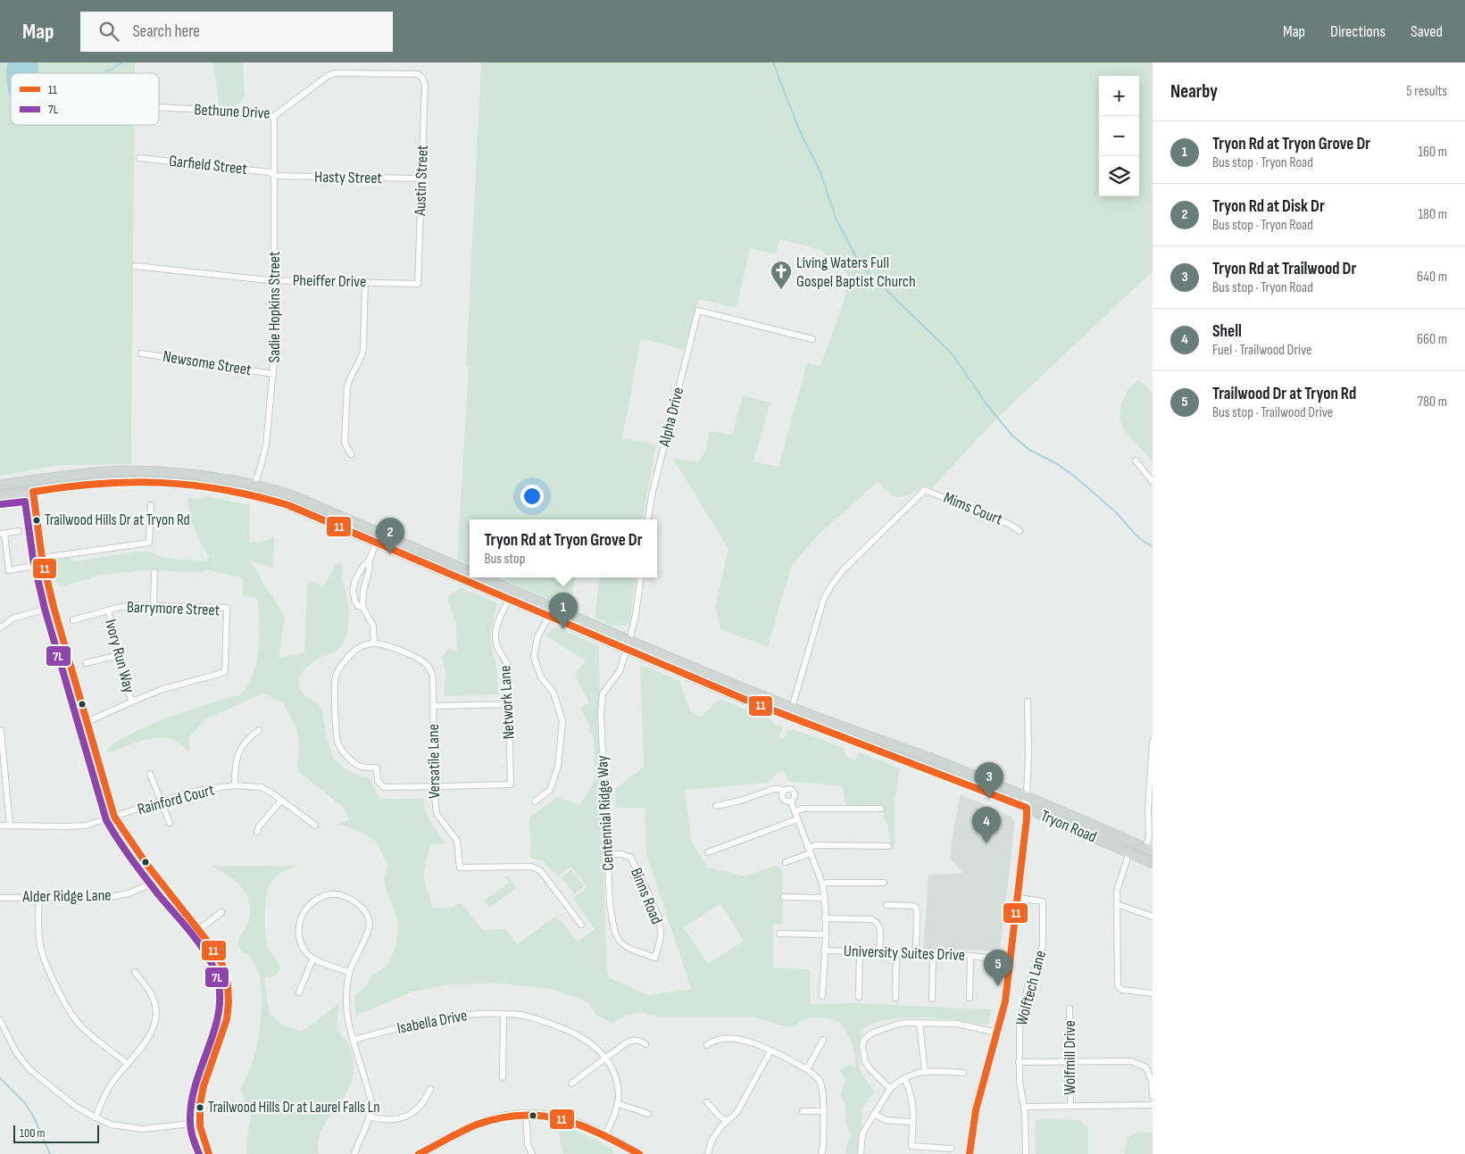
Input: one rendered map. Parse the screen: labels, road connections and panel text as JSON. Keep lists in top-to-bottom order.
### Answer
{
  "streets": {
    "main road": ["Tryon Road"],
    "street": [
      "Bethune Drive",
      "Garfield Street",
      "Hasty Street",
      "Austin Street",
      "Pheiffer Drive",
      "Sadie Hopkins Street",
      "Newsome Street",
      "Alpha Drive",
      "Mims Court",
      "Barrymore Street",
      "Ivory Run Way",
      "Network Lane",
      "Versatile Lane",
      "Rainford Court",
      "Centennial Ridge Way",
      "Alder Ridge Lane",
      "Binns Road",
      "University Suites Drive",
      "Wolftech Lane",
      "Isabella Drive",
      "Wolfmill Drive"
    ]
  },
  "crossings": [
    ["Bethune Drive", "Austin Street"],
    ["Bethune Drive", "Sadie Hopkins Street"],
    ["Garfield Street", "Hasty Street"],
    ["Garfield Street", "Sadie Hopkins Street"],
    ["Hasty Street", "Austin Street"],
    ["Hasty Street", "Sadie Hopkins Street"],
    ["Austin Street", "Pheiffer Drive"],
    ["Pheiffer Drive", "Sadie Hopkins Street"],
    ["Sadie Hopkins Street", "Newsome Street"],
    ["Sadie Hopkins Street", "Tryon Road"],
    ["Mims Court", "Tryon Road"],
    ["Barrymore Street", "Ivory Run Way"],
    ["Network Lane", "Versatile Lane"],
    ["Network Lane", "Tryon Road"],
    ["Centennial Ridge Way", "Tryon Road"],
    ["Centennial Ridge Way", "Binns Road"]
  ],
  "places": {
    "church": ["Living Waters Full Gospel Baptist Church"],
    "other": ["Trailwood Hills Dr at Tryon Rd", "Trailwood Hills Dr at Laurel Falls Ln"]
  },
  "lines": ["transit line 11", "transit line 7L"],
  "legend": ["11", "7L"],
  "scale_bar": "100 m",
  "page": {
    "header": "Map",
    "search": "Search here",
    "nav": ["Map", "Directions", "Saved"],
    "heading": ["Nearby", "5 results"],
    "map_buttons": ["+", "−"],
    "list": [
      {
        "mark": "1",
        "name": "Tryon Rd at Tryon Grove Dr",
        "note": "Bus stop · Tryon Road",
        "value": "160 m"
      },
      {
        "mark": "2",
        "name": "Tryon Rd at Disk Dr",
        "note": "Bus stop · Tryon Road",
        "value": "180 m"
      },
      {
        "mark": "3",
        "name": "Tryon Rd at Trailwood Dr",
        "note": "Bus stop · Tryon Road",
        "value": "640 m"
      },
      {
        "mark": "4",
        "name": "Shell",
        "note": "Fuel · Trailwood Drive",
        "value": "660 m"
      },
      {
        "mark": "5",
        "name": "Trailwood Dr at Tryon Rd",
        "note": "Bus stop · Trailwood Drive",
        "value": "780 m"
      }
    ],
    "pins": [
      "2",
      "1",
      "3",
      "4",
      "5"
    ],
    "popup": ["Tryon Rd at Tryon Grove Dr", "Bus stop"],
    "scale": "100 m"
  }
}
